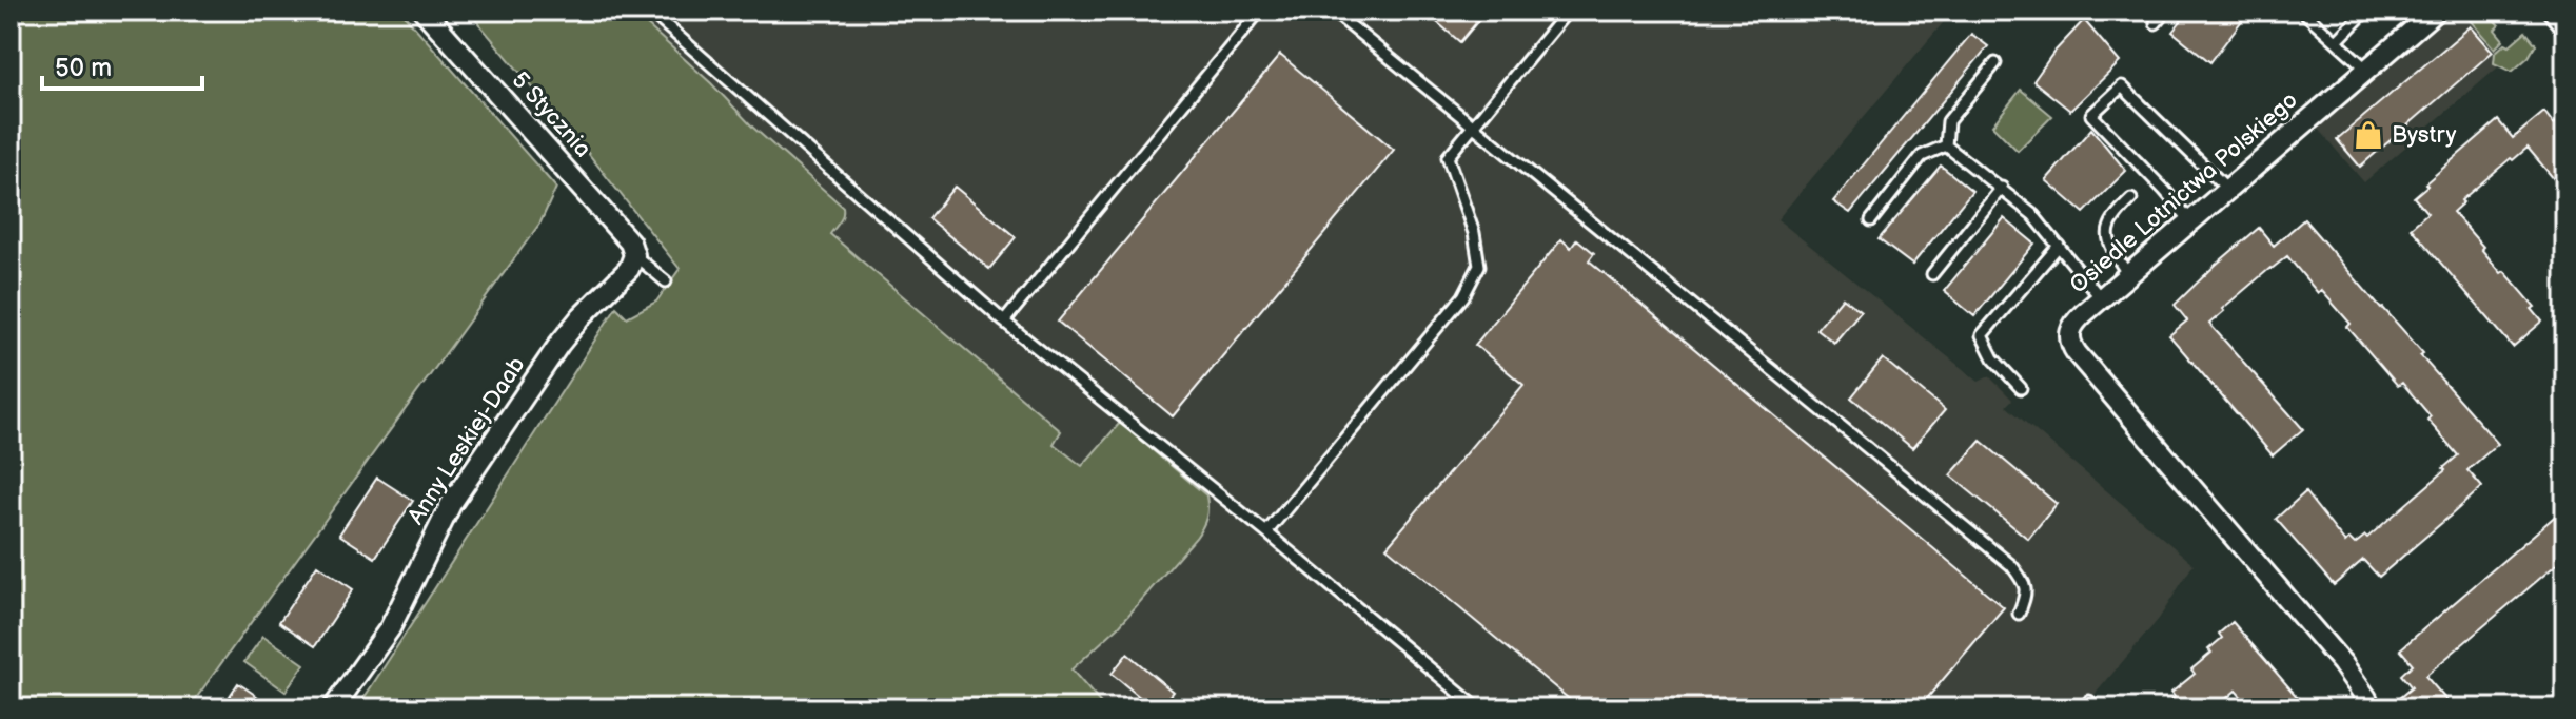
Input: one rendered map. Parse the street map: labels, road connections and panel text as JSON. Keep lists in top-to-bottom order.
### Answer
{
  "streets": {
    "street": ["5 Stycznia", "Osiedle Lotnictwa Polskiego", "Anny Leskiej-Daab"]
  },
  "crossings": [
    ["5 Stycznia", "Anny Leskiej-Daab"]
  ],
  "places": {
    "shop": ["Bystry"]
  },
  "scale_bar": "50 m"
}
